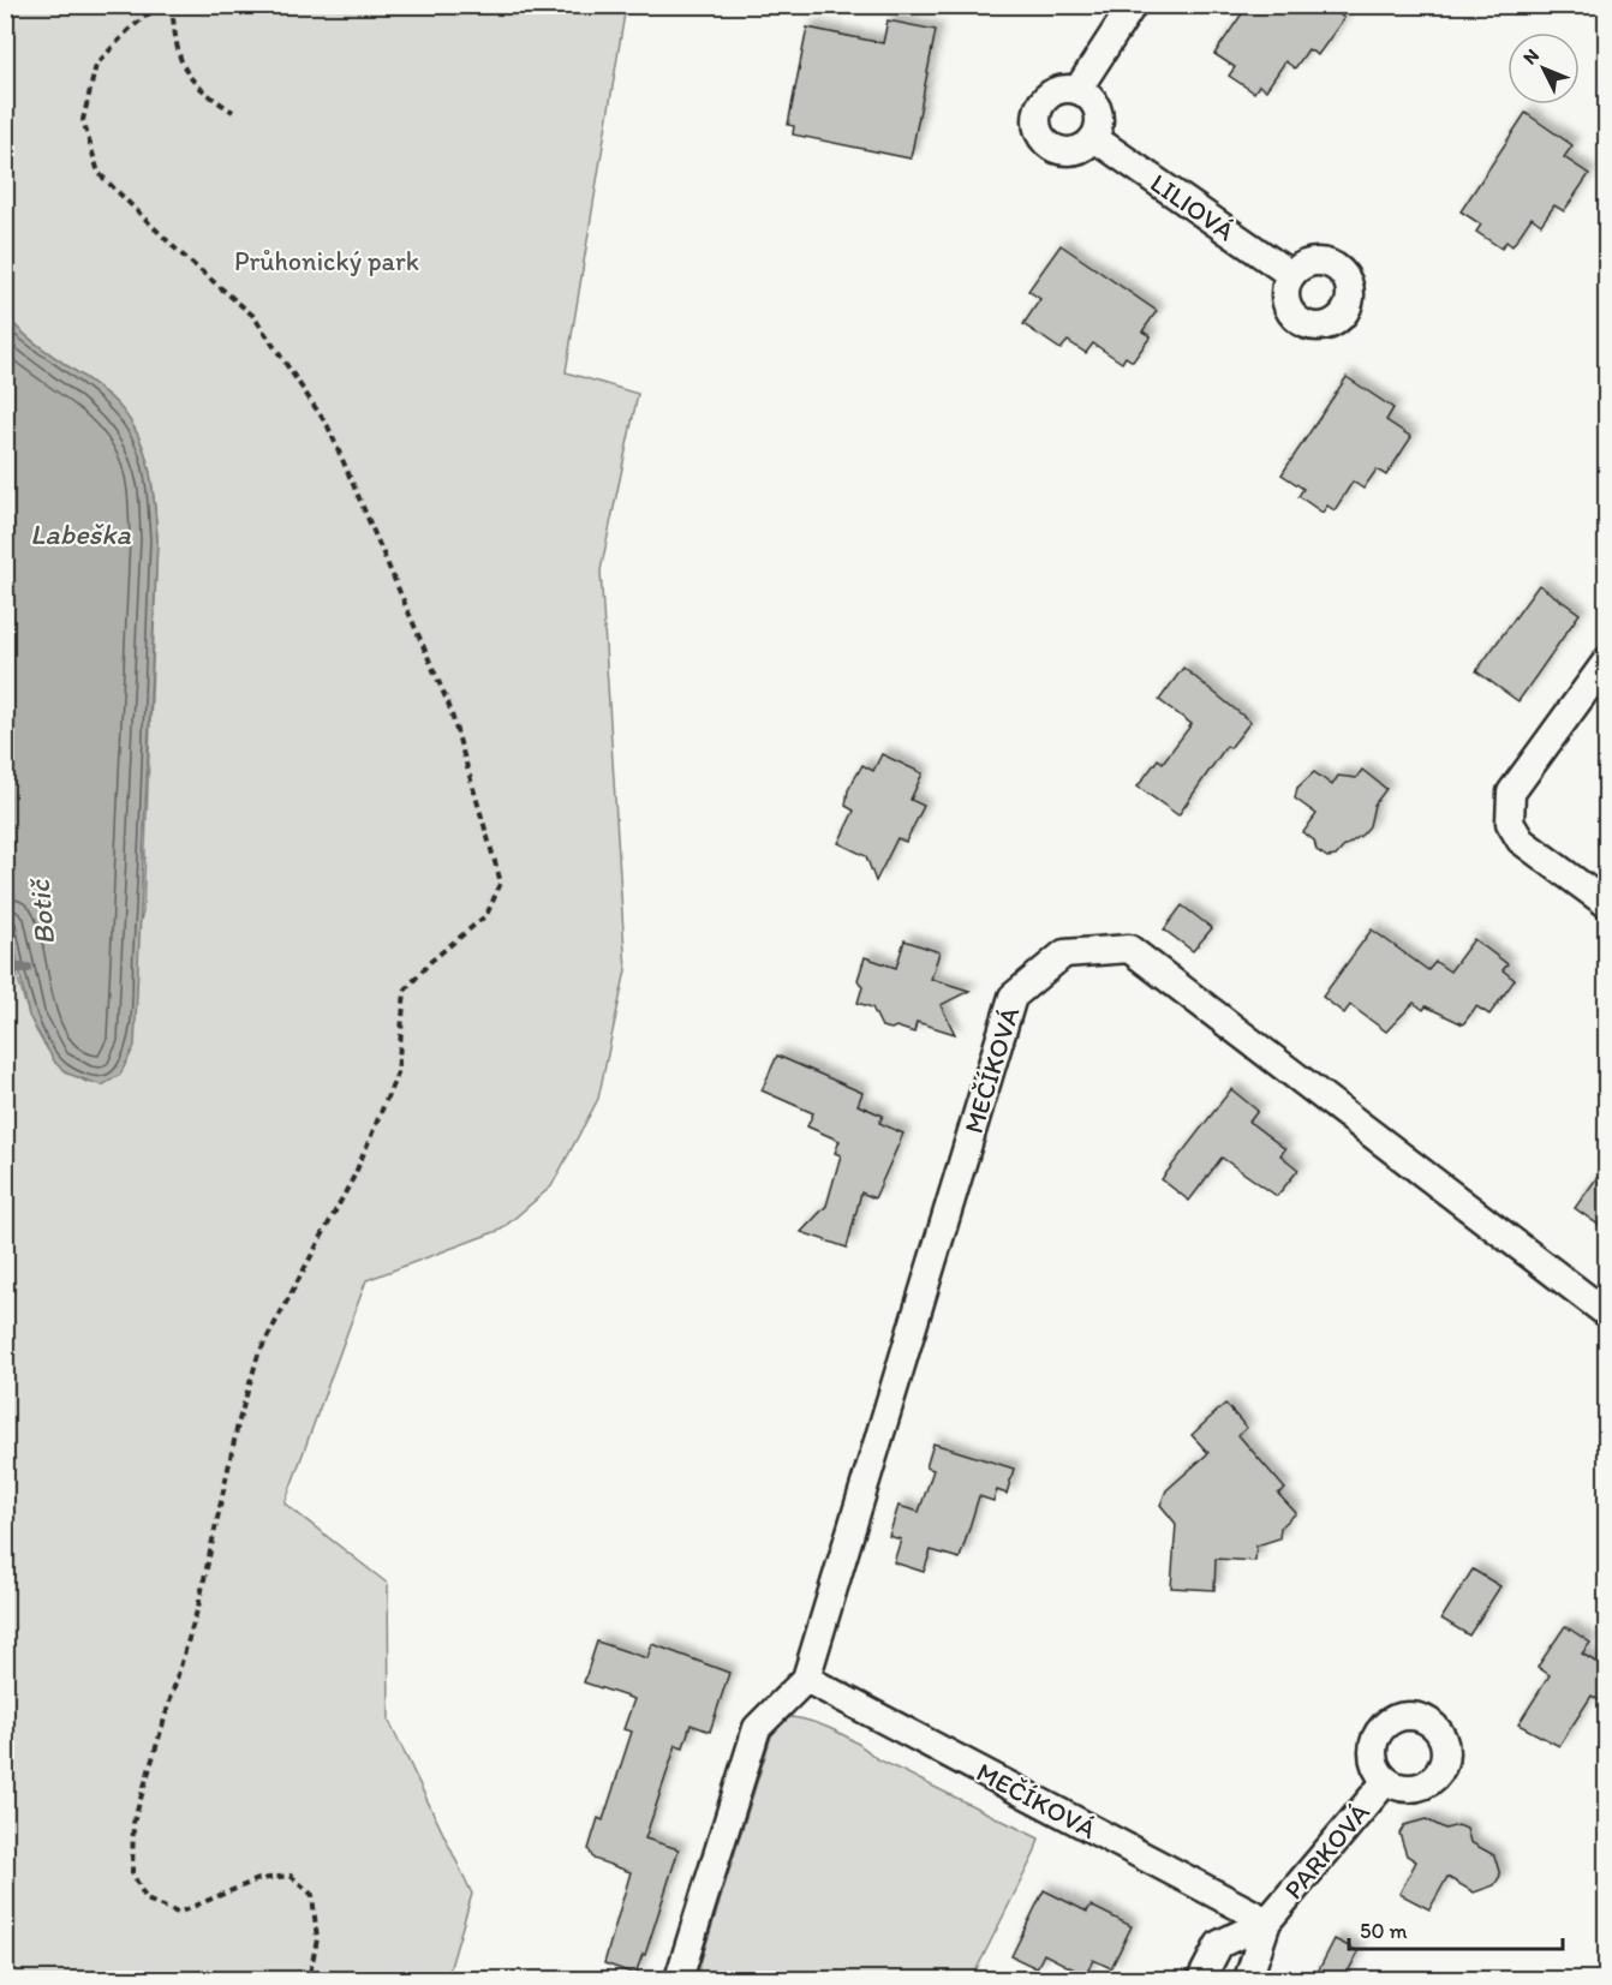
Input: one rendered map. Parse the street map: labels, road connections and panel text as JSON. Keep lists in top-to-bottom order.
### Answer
{
  "streets": {
    "street": ["LILIOVÁ", "MEČÍKOVÁ", "PARKOVÁ"]
  },
  "crossings": [
    ["MEČÍKOVÁ", "PARKOVÁ"]
  ],
  "water": ["Labeška", "Botič"],
  "parks": ["Průhonický park"],
  "scale_bar": "50 m",
  "north": "top left"
}
